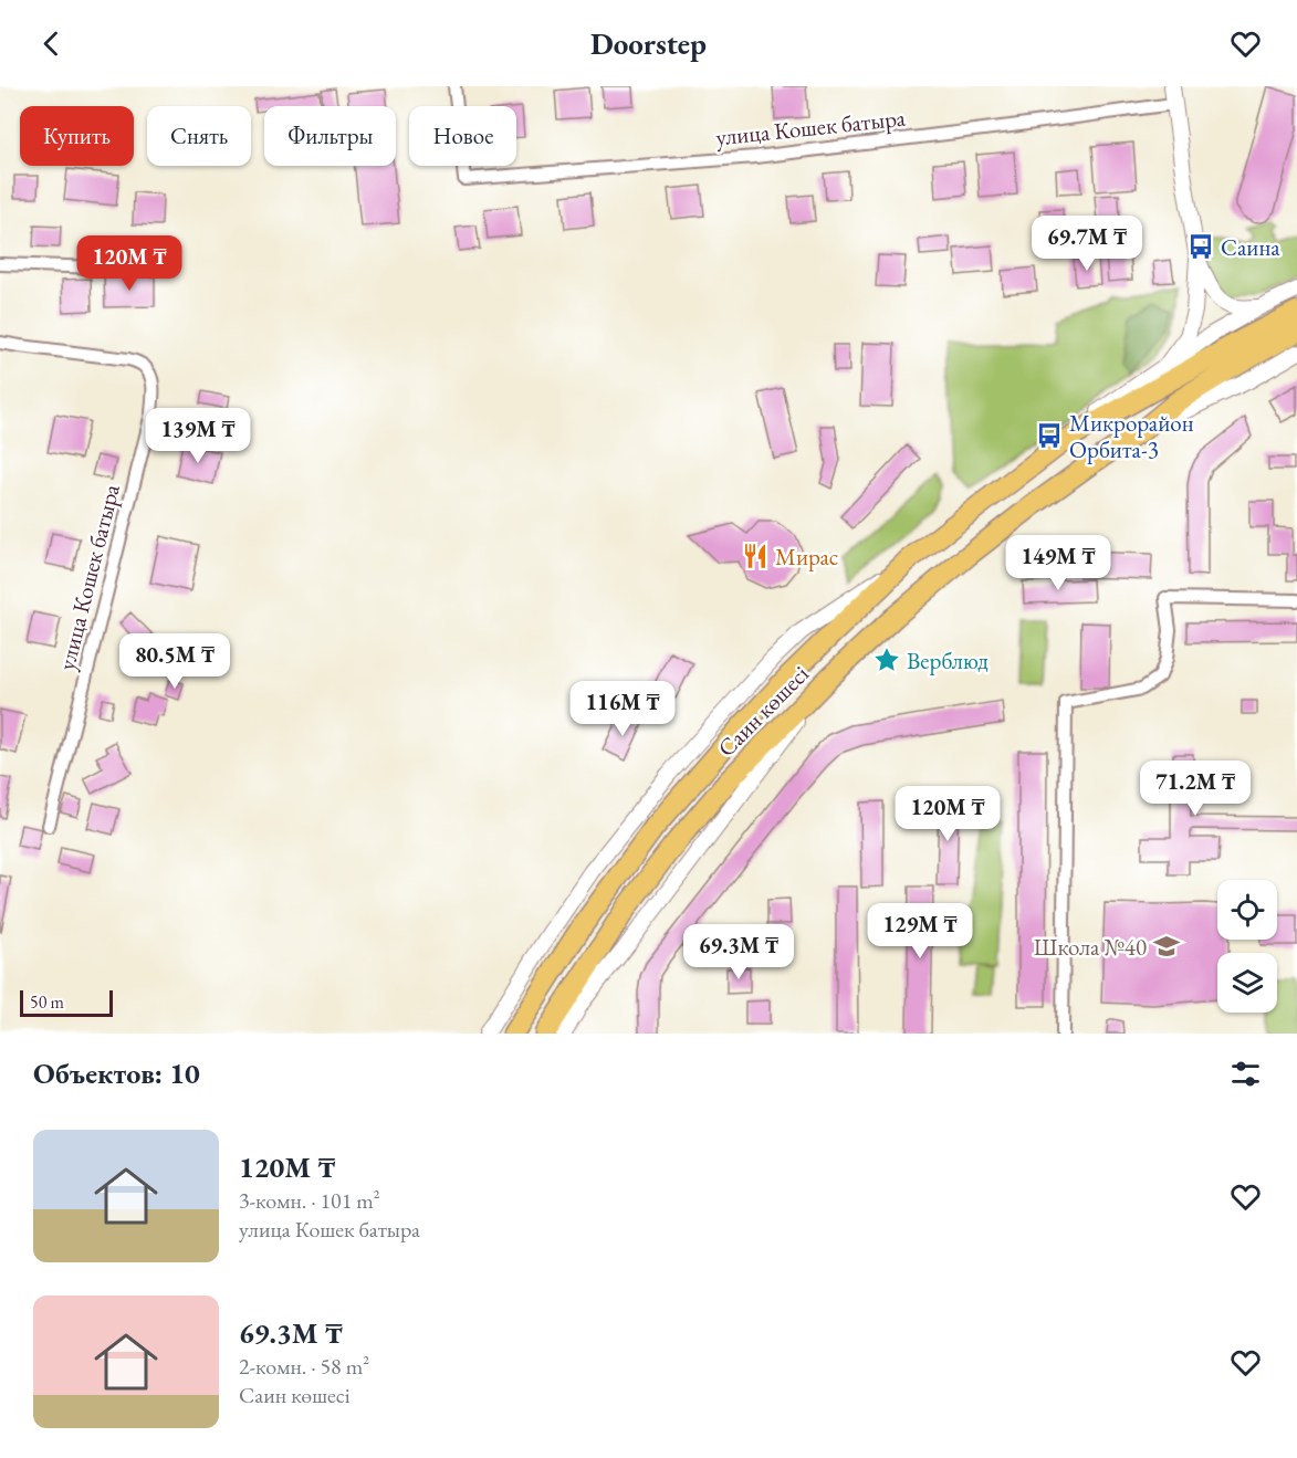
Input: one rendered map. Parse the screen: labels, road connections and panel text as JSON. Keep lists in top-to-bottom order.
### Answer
{
  "streets": {
    "main road": ["Саин көшесі"],
    "street": ["улица Кошек батыра"]
  },
  "places": {
    "bus stop": ["Саина", "Микрорайон Орбита-3"],
    "restaurant": ["Мирас"],
    "place": ["Верблюд"],
    "school or university": ["Школа №40"]
  },
  "scale_bar": "50 m",
  "page": {
    "header": "Doorstep",
    "chip": [
      "Купить",
      "Снять",
      "Фильтры",
      "Новое"
    ],
    "price": [
      "69.7M ₸",
      "120M ₸",
      "139M ₸",
      "149M ₸",
      "80.5M ₸",
      "116M ₸",
      "71.2M ₸",
      "120M ₸",
      "129M ₸",
      "69.3M ₸"
    ],
    "scale": "50 m",
    "heading": "Объектов: 10",
    "list": [
      {
        "name": "120M ₸",
        "note": "3-комн. · 101 m² · улица Кошек батыра"
      },
      {
        "name": "69.3M ₸",
        "note": "2-комн. · 58 m² · Саин көшесі"
      }
    ]
  }
}
